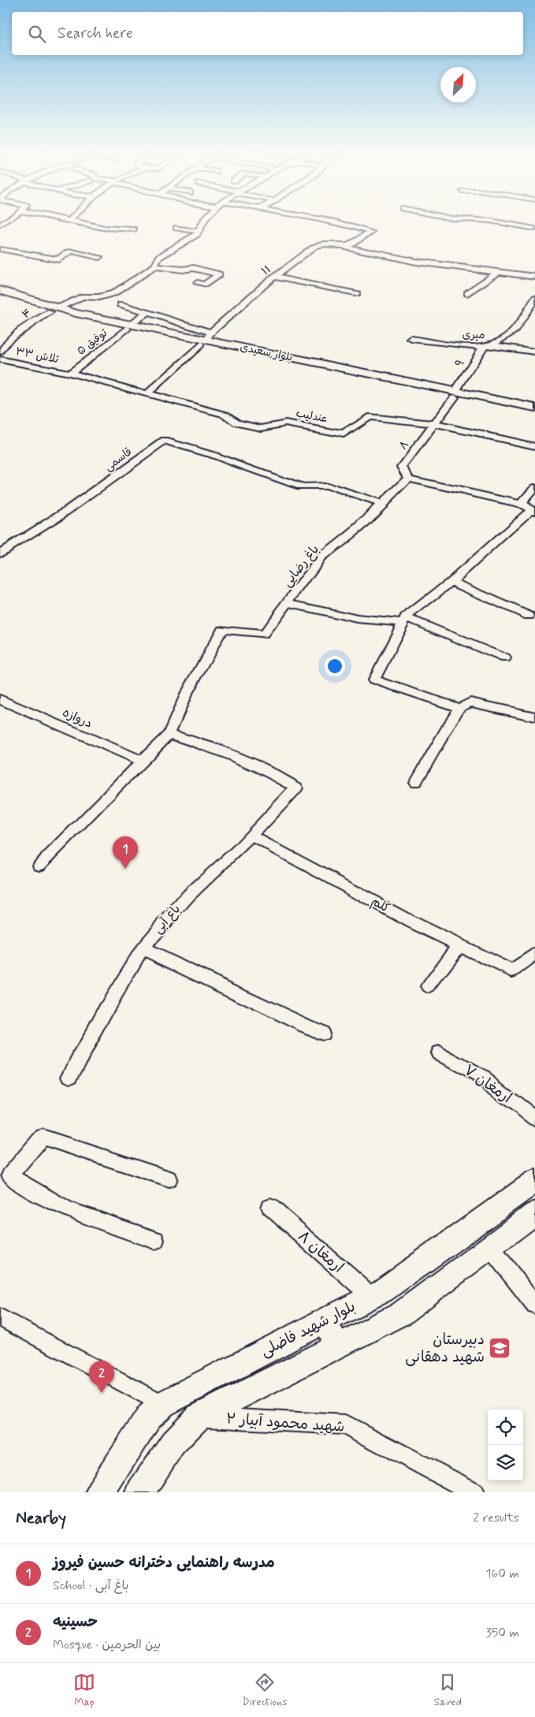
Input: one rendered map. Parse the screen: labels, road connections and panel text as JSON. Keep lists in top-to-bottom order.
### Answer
{
  "streets": {
    "main road": ["بلوار سعیدی", "بلوار شهید فاضلی"],
    "street": [
      "۱۱",
      "۴",
      "میری",
      "توفیق ۵",
      "تلاش ۳۳",
      "۹",
      "عندلیب",
      "۸",
      "قاسمی",
      "باغ رضایی",
      "دروازه",
      "کلم",
      "باغ آبی",
      "ارمغان ۷",
      "ارمغان ۸",
      "شهید محمود آبیار ۲"
    ]
  },
  "crossings": [
    ["۱۱", "بلوار سعیدی"],
    ["۱۱", "تلاش ۳۳"],
    ["۱۱", "عندلیب"],
    ["۴", "بلوار سعیدی"],
    ["میری", "۹"],
    ["توفیق ۵", "بلوار سعیدی"],
    ["توفیق ۵", "تلاش ۳۳"],
    ["بلوار سعیدی", "۹"],
    ["بلوار سعیدی", "۸"],
    ["تلاش ۳۳", "عندلیب"],
    ["۹", "۸"],
    ["عندلیب", "۸"],
    ["قاسمی", "باغ رضایی"],
    ["باغ رضایی", "باغ آبی"],
    ["کلم", "باغ آبی"],
    ["ارمغان ۸", "بلوار شهید فاضلی"]
  ],
  "places": {
    "school or university": ["دبیرستان شهید دهقانی"]
  },
  "north": "top right",
  "page": {
    "search": "Search here",
    "pins": ["1", "2"],
    "heading": ["Nearby", "2 results"],
    "list": [
      {
        "mark": "1",
        "name": "مدرسه راهنمایی دخترانه حسین فیروز",
        "note": "School · باغ آبی",
        "value": "160 m"
      },
      {
        "mark": "2",
        "name": "حسینیه",
        "note": "Mosque · بین الحرمین",
        "value": "350 m"
      }
    ],
    "nav": ["Map", "Directions", "Saved"]
  }
}
